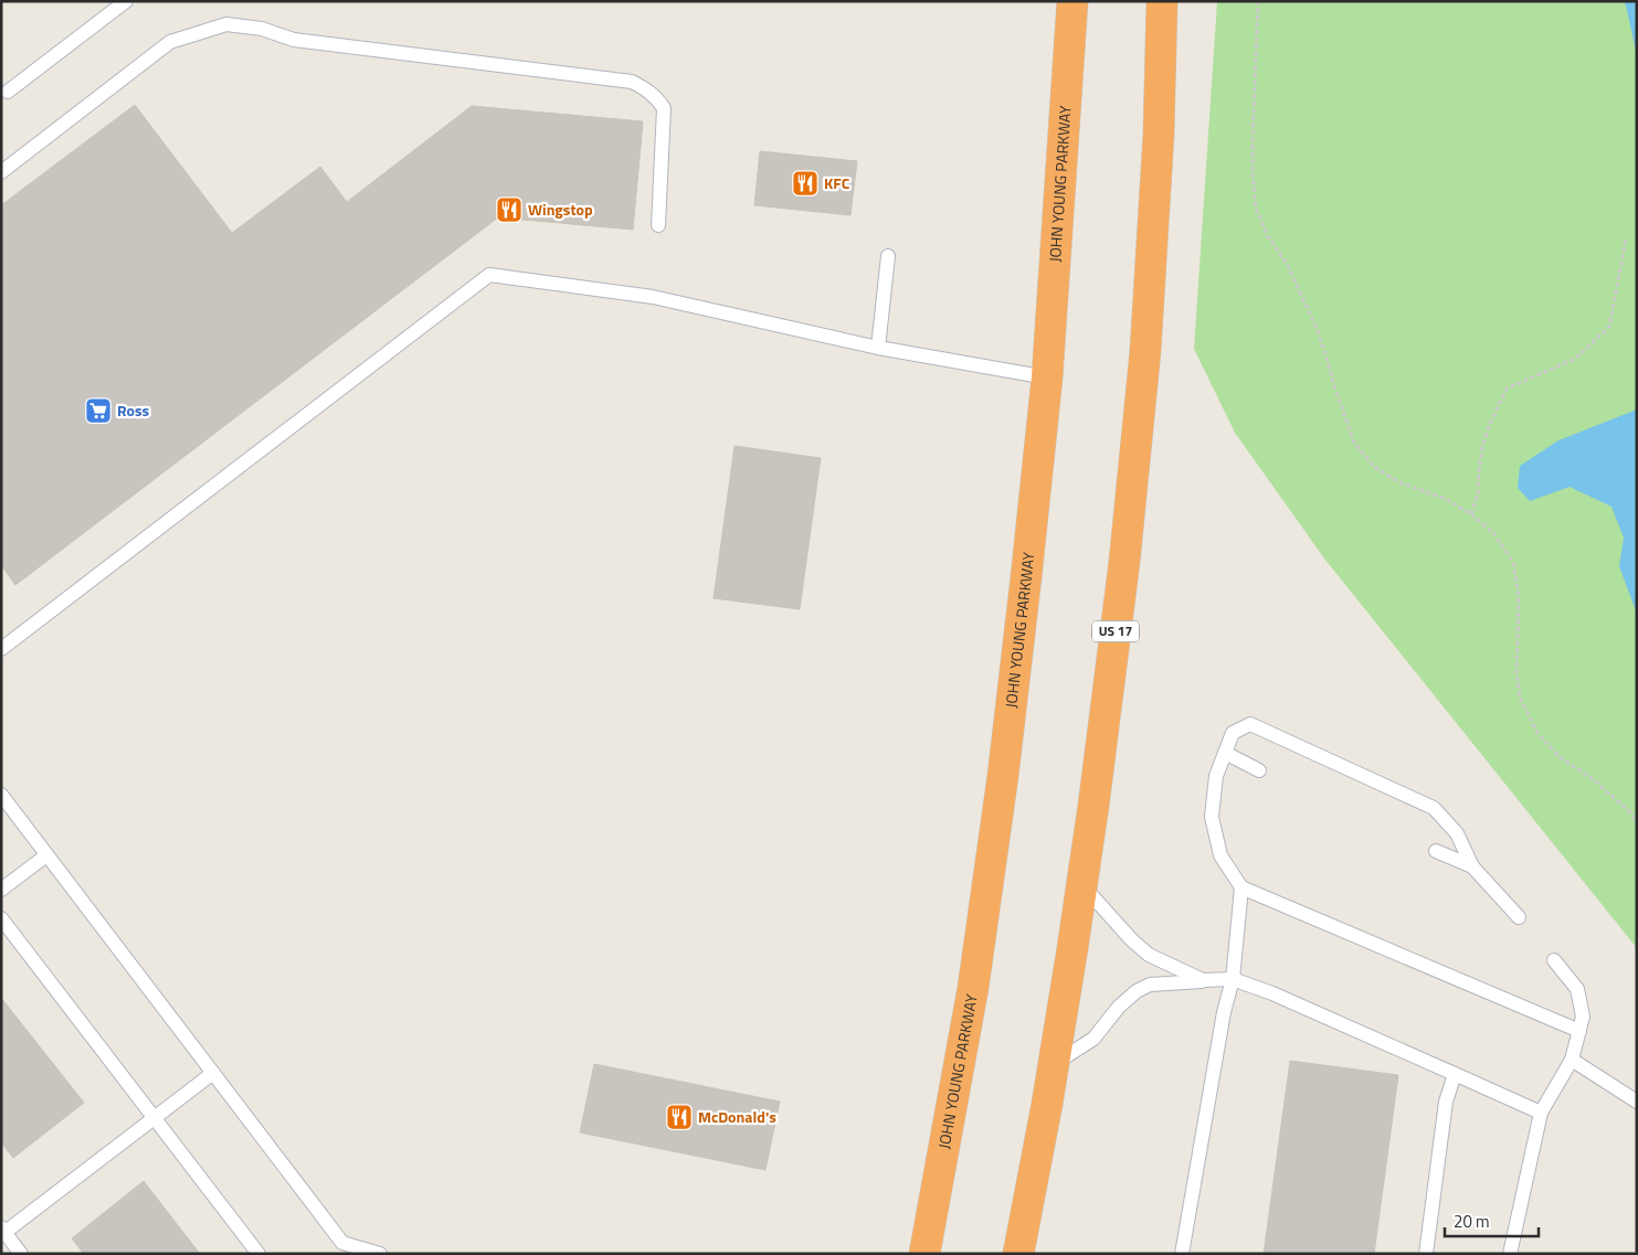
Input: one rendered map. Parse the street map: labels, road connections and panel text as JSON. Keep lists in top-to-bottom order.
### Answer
{
  "streets": {
    "highway": ["JOHN YOUNG PARKWAY", "US 17"]
  },
  "places": {
    "restaurant": ["KFC", "Wingstop", "McDonald's"],
    "supermarket": ["Ross"]
  },
  "scale_bar": "20 m"
}
